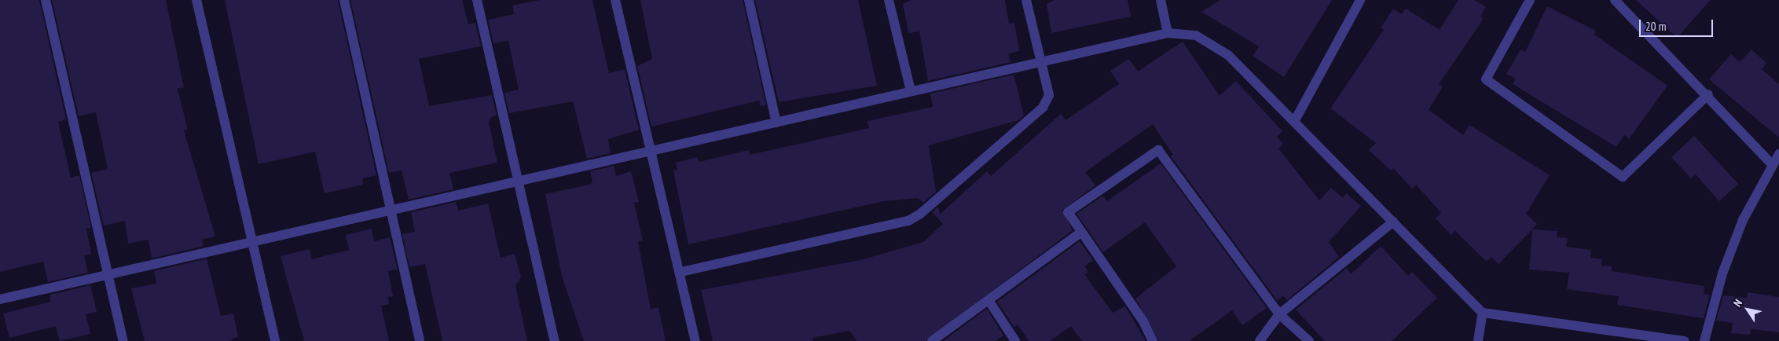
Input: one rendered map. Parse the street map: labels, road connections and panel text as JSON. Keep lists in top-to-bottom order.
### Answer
{
  "scale_bar": "20 m",
  "north": "top left"
}
